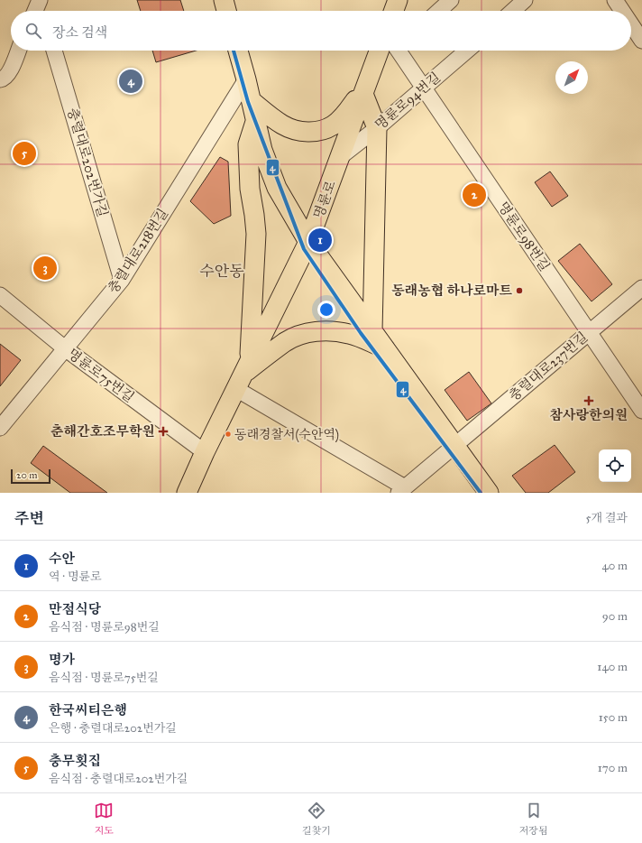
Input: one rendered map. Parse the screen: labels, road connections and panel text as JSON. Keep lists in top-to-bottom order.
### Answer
{
  "streets": {
    "main road": ["명륜로"],
    "street": [
      "명륜로94번길",
      "충렬대로202번가길",
      "명륜로98번길",
      "충렬대로218번길",
      "충렬대로237번길",
      "명륜로75번길"
    ]
  },
  "crossings": [
    ["명륜로94번길", "명륜로"],
    ["명륜로94번길", "명륜로98번길"],
    ["충렬대로202번가길", "충렬대로218번길"],
    ["명륜로", "명륜로75번길"],
    ["명륜로98번길", "충렬대로237번길"],
    ["충렬대로218번길", "명륜로75번길"]
  ],
  "districts": ["수안동"],
  "places": {
    "other": ["동래농협 하나로마트", "동래경찰서(수안역)"],
    "health": ["참사랑한의원", "춘해간호조무학원"]
  },
  "lines": ["transit line 4"],
  "scale_bar": "20 m",
  "north": "top right",
  "page": {
    "search": "장소 검색",
    "pins": [
      "4",
      "5",
      "2",
      "1",
      "3"
    ],
    "scale": "20 m",
    "heading": ["주변", "5개 결과"],
    "list": [
      {
        "mark": "1",
        "name": "수안",
        "note": "역 · 명륜로",
        "value": "40 m"
      },
      {
        "mark": "2",
        "name": "만점식당",
        "note": "음식점 · 명륜로98번길",
        "value": "90 m"
      },
      {
        "mark": "3",
        "name": "명가",
        "note": "음식점 · 명륜로75번길",
        "value": "140 m"
      },
      {
        "mark": "4",
        "name": "한국씨티은행",
        "note": "은행 · 충렬대로202번가길",
        "value": "150 m"
      },
      {
        "mark": "5",
        "name": "충무횟집",
        "note": "음식점 · 충렬대로202번가길",
        "value": "170 m"
      }
    ],
    "nav": ["지도", "길찾기", "저장됨"]
  }
}
